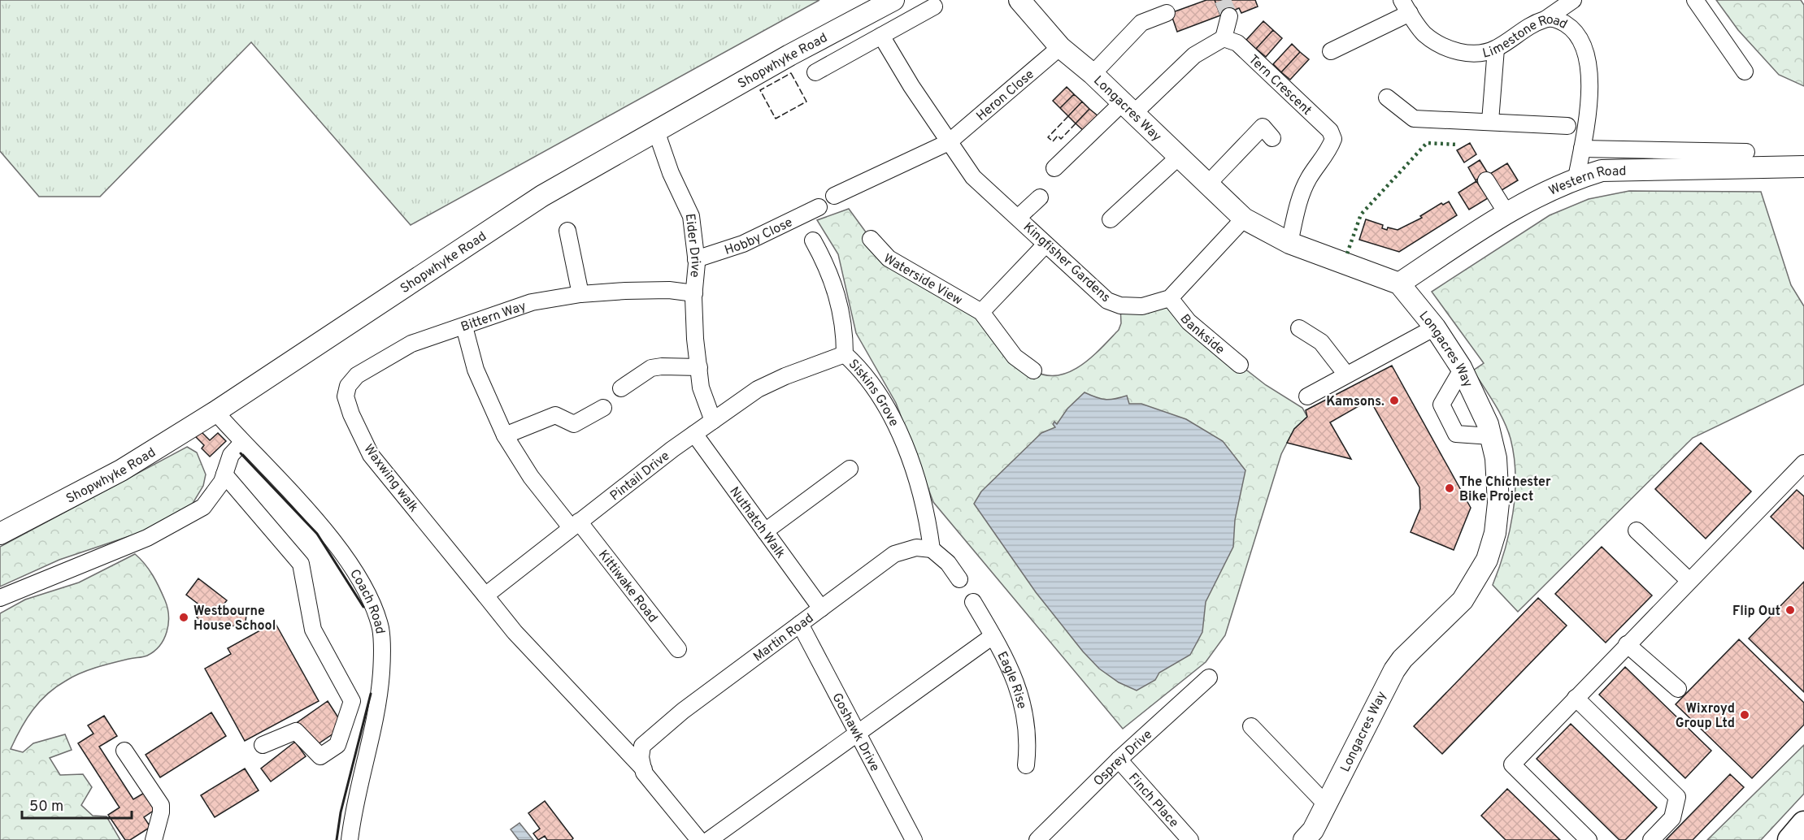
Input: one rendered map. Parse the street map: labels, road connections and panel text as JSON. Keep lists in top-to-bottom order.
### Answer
{
  "streets": {
    "main road": ["Shopwhyke Road", "Longacres Way", "Western Road"],
    "street": [
      "Limestone Road",
      "Tern Crescent",
      "Heron Close",
      "Hobby Close",
      "Eider Drive",
      "Kingfisher Gardens",
      "Waterside View",
      "Bittern Way",
      "Bankside",
      "Siskins Grove",
      "Pintail Drive",
      "Waxwing walk",
      "Nuthatch Walk",
      "Kittiwake Road",
      "Coach Road",
      "Martin Road",
      "Eagle Rise",
      "Goshawk Drive",
      "Osprey Drive",
      "Finch Place"
    ]
  },
  "crossings": [
    ["Limestone Road", "Western Road"],
    ["Shopwhyke Road", "Eider Drive"],
    ["Shopwhyke Road", "Coach Road"],
    ["Tern Crescent", "Longacres Way"],
    ["Heron Close", "Longacres Way"],
    ["Heron Close", "Kingfisher Gardens"],
    ["Longacres Way", "Western Road"],
    ["Hobby Close", "Eider Drive"],
    ["Eider Drive", "Bittern Way"],
    ["Eider Drive", "Pintail Drive"],
    ["Kingfisher Gardens", "Bankside"],
    ["Bittern Way", "Pintail Drive"],
    ["Bittern Way", "Waxwing walk"],
    ["Bittern Way", "Kittiwake Road"],
    ["Siskins Grove", "Pintail Drive"],
    ["Siskins Grove", "Martin Road"],
    ["Pintail Drive", "Waxwing walk"],
    ["Pintail Drive", "Nuthatch Walk"],
    ["Pintail Drive", "Kittiwake Road"],
    ["Nuthatch Walk", "Martin Road"],
    ["Martin Road", "Goshawk Drive"],
    ["Osprey Drive", "Finch Place"]
  ],
  "places": [
    "Kamsons.",
    "The Chichester Bike Project",
    "Flip Out",
    "Westbourne House School",
    "Wixroyd Group Ltd"
  ],
  "scale_bar": "50 m"
}
